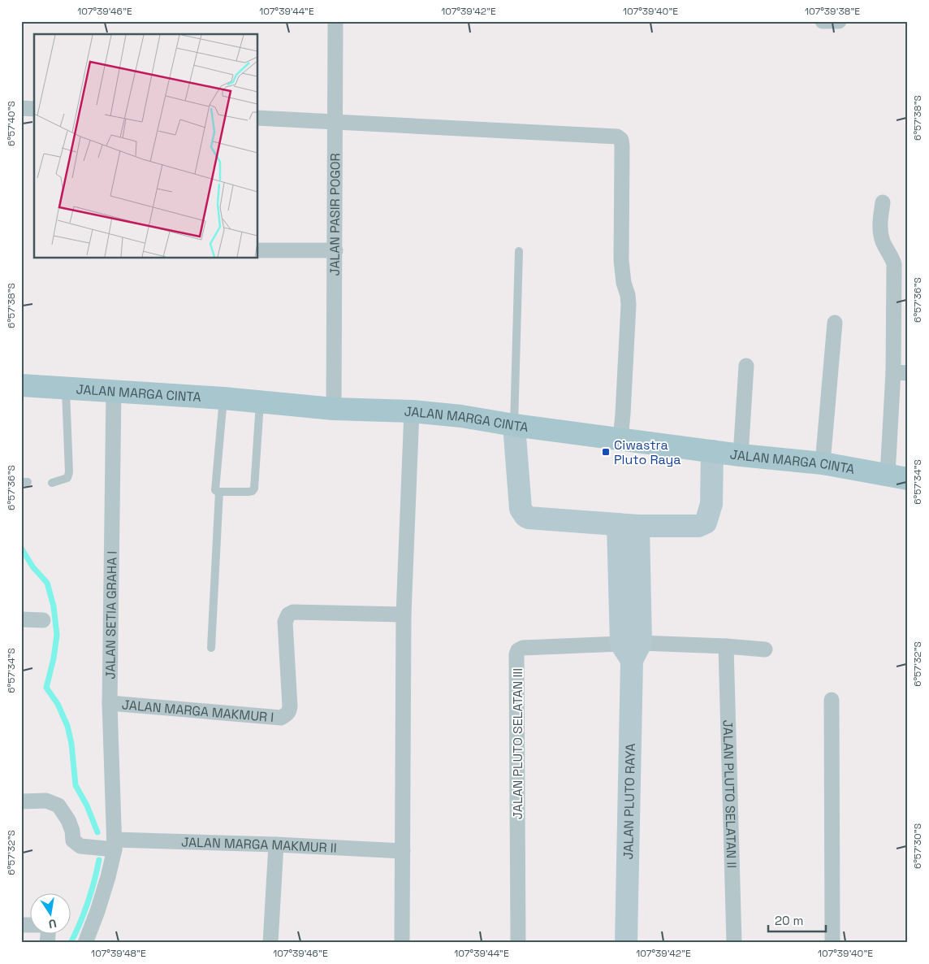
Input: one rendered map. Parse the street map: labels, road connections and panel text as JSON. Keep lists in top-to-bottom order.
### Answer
{
  "streets": {
    "main road": ["JALAN MARGA CINTA"],
    "street": [
      "JALAN PASIR POGOR",
      "JALAN SETIA GRAHA I",
      "JALAN MARGA MAKMUR I",
      "JALAN PLUTO SELATAN III",
      "JALAN PLUTO SELATAN II",
      "JALAN PLUTO RAYA",
      "JALAN MARGA MAKMUR II"
    ]
  },
  "crossings": [
    ["JALAN PASIR POGOR", "JALAN MARGA CINTA"],
    ["JALAN MARGA CINTA", "JALAN SETIA GRAHA I"],
    ["JALAN SETIA GRAHA I", "JALAN MARGA MAKMUR I"],
    ["JALAN SETIA GRAHA I", "JALAN MARGA MAKMUR II"],
    ["JALAN PLUTO SELATAN III", "JALAN PLUTO RAYA"]
  ],
  "places": {
    "transit": ["Ciwastra Pluto Raya"]
  },
  "scale_bar": "20 m",
  "north": "bottom",
  "coordinates": [
    "107°39'46\"E",
    "107°39'44\"E",
    "107°39'42\"E",
    "107°39'40\"E",
    "107°39'38\"E",
    "6°57'38\"S",
    "6°57'40\"S",
    "6°57'36\"S",
    "6°57'34\"S",
    "6°57'32\"S",
    "6°57'30\"S",
    "107°39'48\"E"
  ]
}
